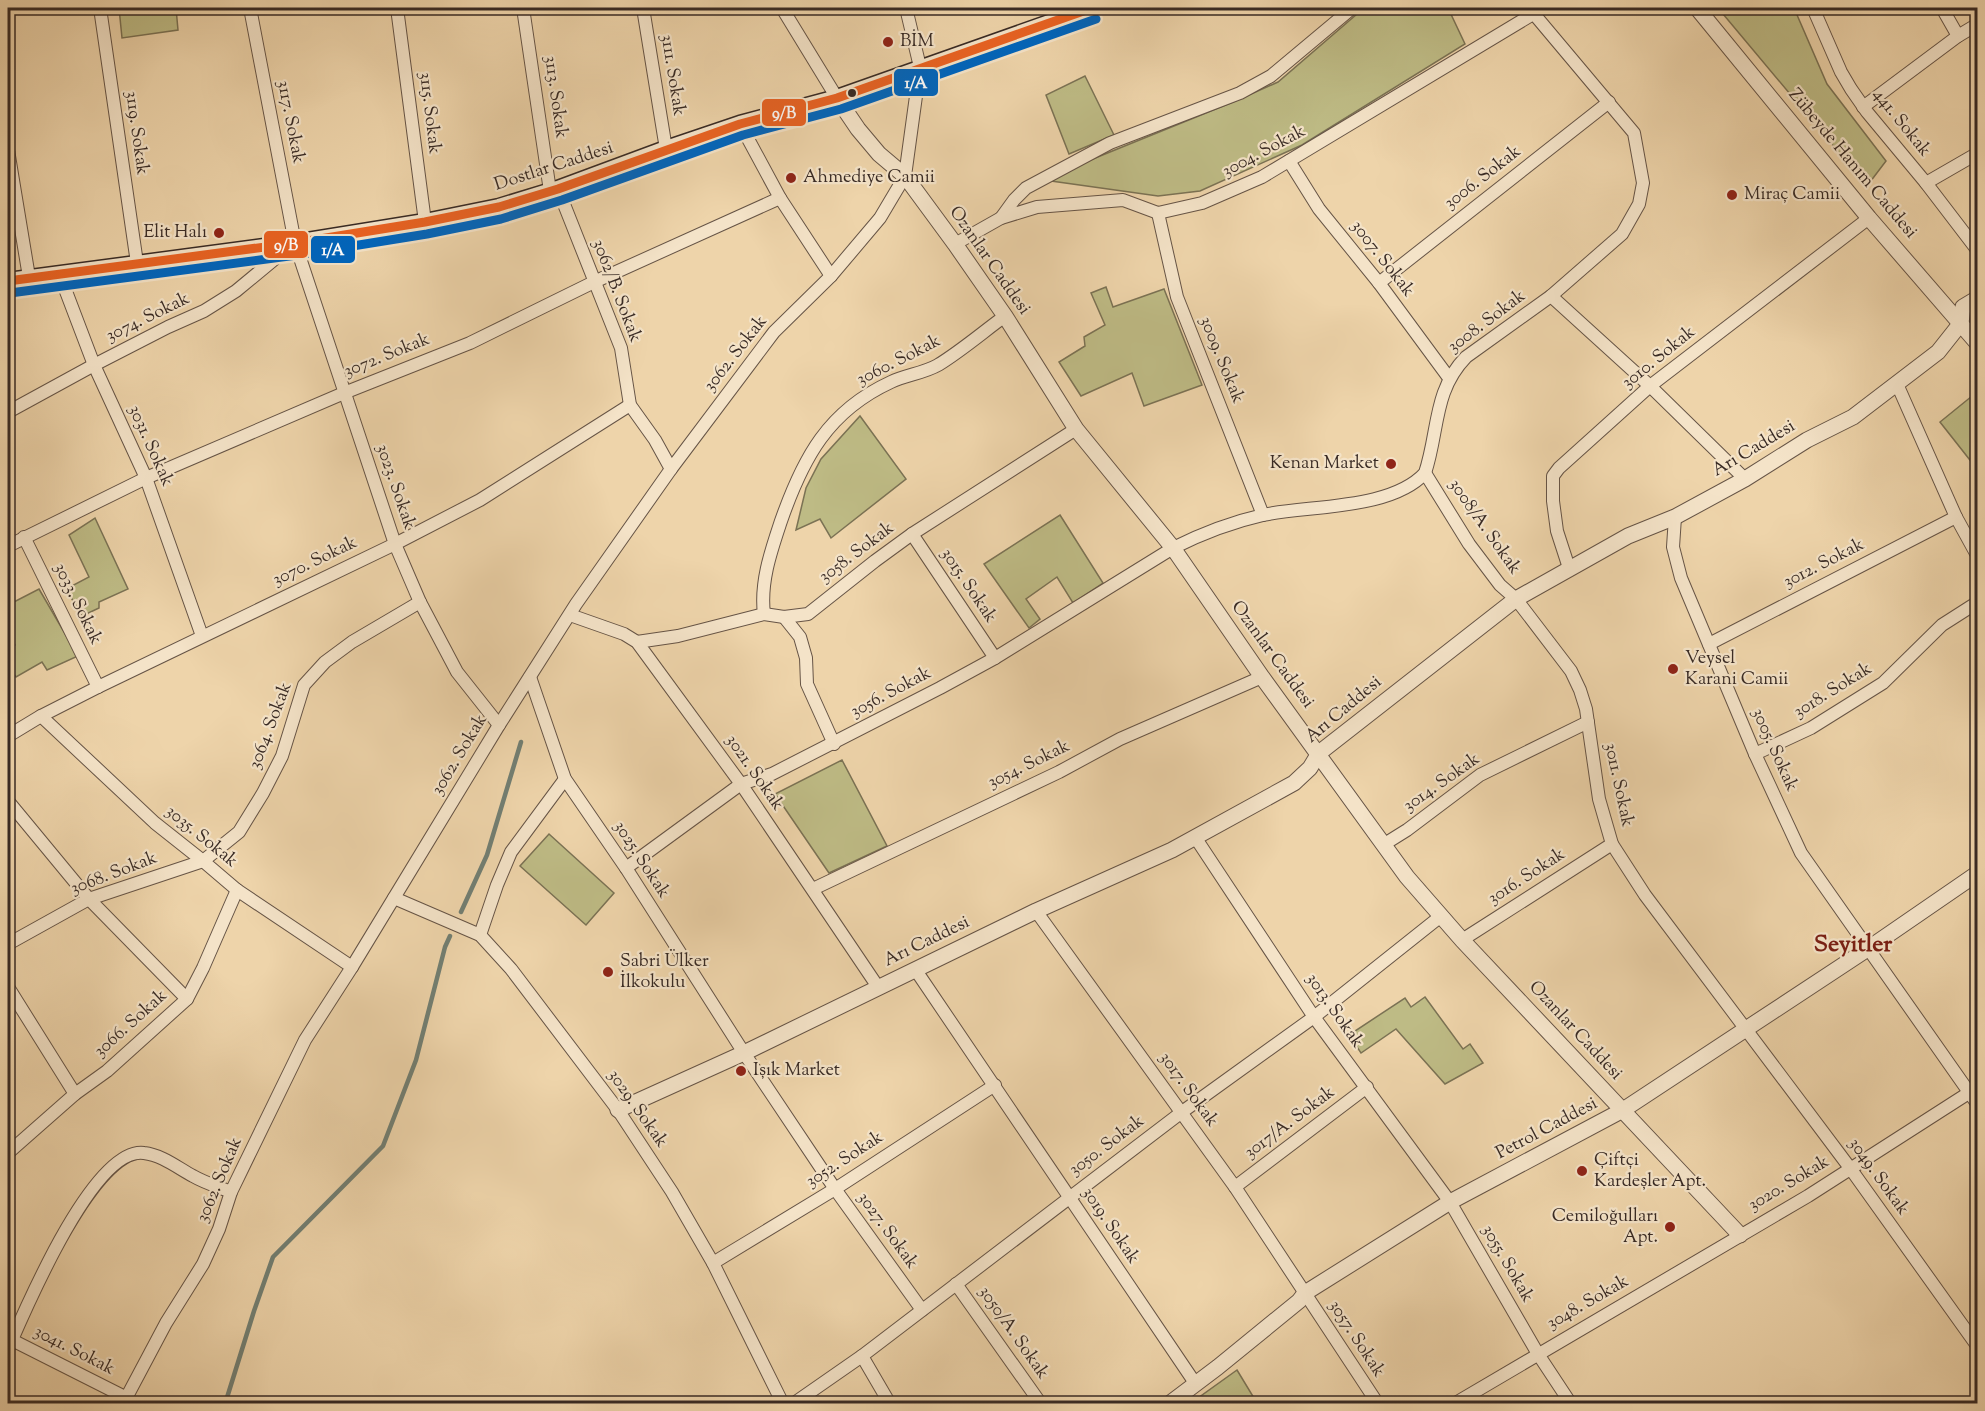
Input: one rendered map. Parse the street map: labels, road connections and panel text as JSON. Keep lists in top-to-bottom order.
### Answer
{
  "streets": {
    "main road": ["Dostlar Caddesi"],
    "street": [
      "3111. Sokak",
      "3113. Sokak",
      "3115. Sokak",
      "3117. Sokak",
      "441. Sokak",
      "3119. Sokak",
      "3004. Sokak",
      "Zübeyde Hanım Caddesi",
      "3006. Sokak",
      "3007. Sokak",
      "Ozanlar Caddesi",
      "3062/B. Sokak",
      "3074. Sokak",
      "3008. Sokak",
      "3062. Sokak",
      "3072. Sokak",
      "3010. Sokak",
      "3009. Sokak",
      "3060. Sokak",
      "3031. Sokak",
      "Arı Caddesi",
      "3023. Sokak",
      "3008/A. Sokak",
      "3058. Sokak",
      "3070. Sokak",
      "3012. Sokak",
      "3015. Sokak",
      "3033. Sokak",
      "3018. Sokak",
      "3056. Sokak",
      "3064. Sokak",
      "3005. Sokak",
      "3054. Sokak",
      "3021. Sokak",
      "3014. Sokak",
      "3011. Sokak",
      "3035. Sokak",
      "3025. Sokak",
      "3068. Sokak",
      "3016. Sokak",
      "3013. Sokak",
      "3066. Sokak",
      "3017. Sokak",
      "3029. Sokak",
      "3017/A. Sokak",
      "Petrol Caddesi",
      "3050. Sokak",
      "3052. Sokak",
      "3049. Sokak",
      "3020. Sokak",
      "3019. Sokak",
      "3027. Sokak",
      "3055. Sokak",
      "3048. Sokak",
      "3050/A. Sokak",
      "3057. Sokak",
      "3041. Sokak"
    ]
  },
  "crossings": [
    ["3111. Sokak", "Dostlar Caddesi"],
    ["3113. Sokak", "Dostlar Caddesi"],
    ["3113. Sokak", "3062/B. Sokak"],
    ["3115. Sokak", "Dostlar Caddesi"],
    ["3117. Sokak", "Dostlar Caddesi"],
    ["3117. Sokak", "3074. Sokak"],
    ["3117. Sokak", "3023. Sokak"],
    ["3119. Sokak", "Dostlar Caddesi"],
    ["3004. Sokak", "3007. Sokak"],
    ["3004. Sokak", "3008. Sokak"],
    ["3004. Sokak", "3009. Sokak"],
    ["Zübeyde Hanım Caddesi", "3010. Sokak"],
    ["Zübeyde Hanım Caddesi", "Arı Caddesi"],
    ["Dostlar Caddesi", "Ozanlar Caddesi"],
    ["Dostlar Caddesi", "3062/B. Sokak"],
    ["Dostlar Caddesi", "3074. Sokak"],
    ["Dostlar Caddesi", "3031. Sokak"],
    ["Dostlar Caddesi", "3023. Sokak"],
    ["3006. Sokak", "3007. Sokak"],
    ["3006. Sokak", "3008. Sokak"],
    ["3007. Sokak", "3008. Sokak"],
    ["Ozanlar Caddesi", "3062. Sokak"],
    ["Ozanlar Caddesi", "3060. Sokak"],
    ["Ozanlar Caddesi", "Arı Caddesi"],
    ["Ozanlar Caddesi", "3058. Sokak"],
    ["Ozanlar Caddesi", "3056. Sokak"],
    ["Ozanlar Caddesi", "3054. Sokak"],
    ["Ozanlar Caddesi", "3014. Sokak"],
    ["Ozanlar Caddesi", "3016. Sokak"],
    ["Ozanlar Caddesi", "Petrol Caddesi"],
    ["Ozanlar Caddesi", "3050. Sokak"],
    ["Ozanlar Caddesi", "3020. Sokak"],
    ["Ozanlar Caddesi", "3048. Sokak"],
    ["3062/B. Sokak", "3062. Sokak"],
    ["3062/B. Sokak", "3072. Sokak"],
    ["3062/B. Sokak", "3070. Sokak"],
    ["3074. Sokak", "3031. Sokak"],
    ["3074. Sokak", "3023. Sokak"],
    ["3008. Sokak", "3008/A. Sokak"],
    ["3062. Sokak", "3023. Sokak"],
    ["3062. Sokak", "3021. Sokak"],
    ["3062. Sokak", "3035. Sokak"],
    ["3062. Sokak", "3025. Sokak"],
    ["3062. Sokak", "3029. Sokak"],
    ["3062. Sokak", "3041. Sokak"],
    ["3072. Sokak", "3031. Sokak"],
    ["3072. Sokak", "3023. Sokak"],
    ["3072. Sokak", "3033. Sokak"],
    ["3010. Sokak", "Arı Caddesi"],
    ["3060. Sokak", "3058. Sokak"],
    ["3031. Sokak", "3070. Sokak"],
    ["Arı Caddesi", "3008/A. Sokak"],
    ["Arı Caddesi", "3005. Sokak"],
    ["Arı Caddesi", "3021. Sokak"],
    ["Arı Caddesi", "3011. Sokak"],
    ["Arı Caddesi", "3025. Sokak"],
    ["Arı Caddesi", "3013. Sokak"],
    ["Arı Caddesi", "3017. Sokak"],
    ["Arı Caddesi", "3029. Sokak"],
    ["Arı Caddesi", "3019. Sokak"],
    ["Arı Caddesi", "3027. Sokak"],
    ["3023. Sokak", "3070. Sokak"],
    ["3023. Sokak", "3064. Sokak"],
    ["3008/A. Sokak", "3011. Sokak"],
    ["3058. Sokak", "3015. Sokak"],
    ["3058. Sokak", "3021. Sokak"],
    ["3070. Sokak", "3033. Sokak"],
    ["3070. Sokak", "3035. Sokak"],
    ["3012. Sokak", "3005. Sokak"],
    ["3015. Sokak", "3056. Sokak"],
    ["3018. Sokak", "3005. Sokak"],
    ["3056. Sokak", "3021. Sokak"],
    ["3056. Sokak", "3025. Sokak"],
    ["3064. Sokak", "3035. Sokak"],
    ["3064. Sokak", "3068. Sokak"],
    ["3005. Sokak", "Petrol Caddesi"],
    ["3005. Sokak", "3020. Sokak"],
    ["3054. Sokak", "3021. Sokak"],
    ["3014. Sokak", "3011. Sokak"],
    ["3011. Sokak", "3016. Sokak"],
    ["3011. Sokak", "Petrol Caddesi"],
    ["3011. Sokak", "3049. Sokak"],
    ["3035. Sokak", "3068. Sokak"],
    ["3035. Sokak", "3066. Sokak"],
    ["3025. Sokak", "3027. Sokak"],
    ["3013. Sokak", "3017/A. Sokak"],
    ["3013. Sokak", "Petrol Caddesi"],
    ["3013. Sokak", "3050. Sokak"],
    ["3013. Sokak", "3055. Sokak"],
    ["3017. Sokak", "3017/A. Sokak"],
    ["3017. Sokak", "Petrol Caddesi"],
    ["3017. Sokak", "3050. Sokak"],
    ["3017. Sokak", "3057. Sokak"],
    ["3029. Sokak", "3052. Sokak"],
    ["Petrol Caddesi", "3049. Sokak"],
    ["Petrol Caddesi", "3019. Sokak"],
    ["Petrol Caddesi", "3055. Sokak"],
    ["Petrol Caddesi", "3057. Sokak"],
    ["3050. Sokak", "3019. Sokak"],
    ["3050. Sokak", "3027. Sokak"],
    ["3050. Sokak", "3050/A. Sokak"],
    ["3052. Sokak", "3019. Sokak"],
    ["3052. Sokak", "3027. Sokak"],
    ["3049. Sokak", "3020. Sokak"],
    ["3020. Sokak", "3048. Sokak"],
    ["3055. Sokak", "3048. Sokak"]
  ],
  "districts": ["Seyitler"],
  "places": [
    "BİM",
    "Ahmediye Camii",
    "Miraç Camii",
    "Elit Halı",
    "Kenan Market",
    "Veysel Karani Camii",
    "Sabri Ülker İlkokulu",
    "Işık Market",
    "Çiftçi Kardeşler Apt.",
    "Cemiloğulları Apt."
  ],
  "lines": ["transit line 9/B", "transit line 1/A"]
}
